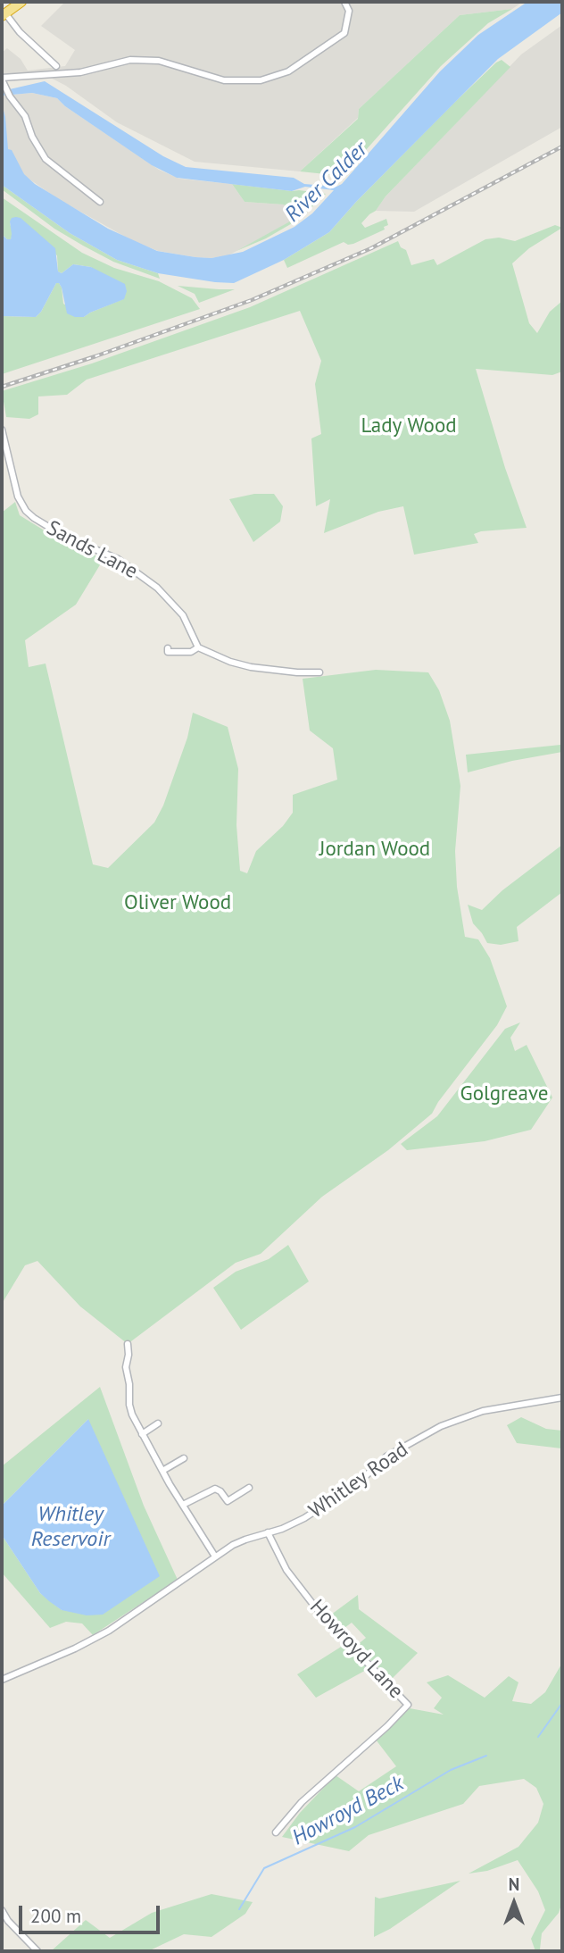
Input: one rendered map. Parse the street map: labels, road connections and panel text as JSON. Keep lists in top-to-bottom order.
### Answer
{
  "streets": {
    "street": ["Sands Lane", "Whitley Road", "Howroyd Lane"]
  },
  "crossings": [
    ["Whitley Road", "Howroyd Lane"]
  ],
  "water": ["River Calder", "Whitley Reservoir", "Howroyd Beck"],
  "parks": [
    "Lady Wood",
    "Jordan Wood",
    "Oliver Wood",
    "Golgreave"
  ],
  "scale_bar": "200 m",
  "north": "top"
}
